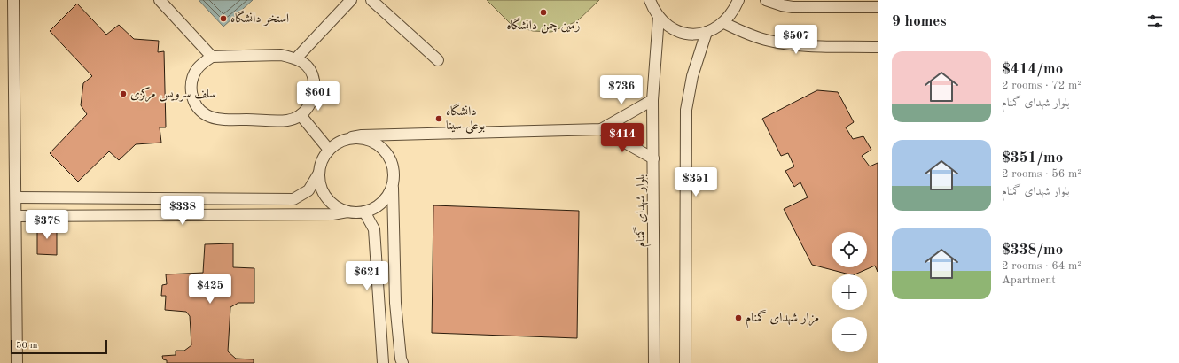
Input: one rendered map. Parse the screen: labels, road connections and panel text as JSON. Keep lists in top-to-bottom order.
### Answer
{
  "streets": {
    "street": ["بلوار شهدای گمنام"]
  },
  "places": [
    "زمین چمن دانشگاه",
    "استخر دانشگاه",
    "سلف سرویس مرکزی",
    "دانشگاه بوعلی سینا",
    "مزار شهدای گمنام"
  ],
  "scale_bar": "50 m",
  "page": {
    "heading": "9 homes",
    "price": [
      "$507",
      "$736",
      "$601",
      "$414",
      "$351",
      "$338",
      "$378",
      "$621",
      "$425"
    ],
    "list": [
      {
        "name": "$414/mo",
        "note": "2 rooms · 72 m² · بلوار شهدای گمنام"
      },
      {
        "name": "$351/mo",
        "note": "2 rooms · 56 m² · بلوار شهدای گمنام"
      },
      {
        "name": "$338/mo",
        "note": "2 rooms · 64 m² · Apartment"
      }
    ],
    "map_buttons": ["+", "−"],
    "scale": "50 m"
  }
}
